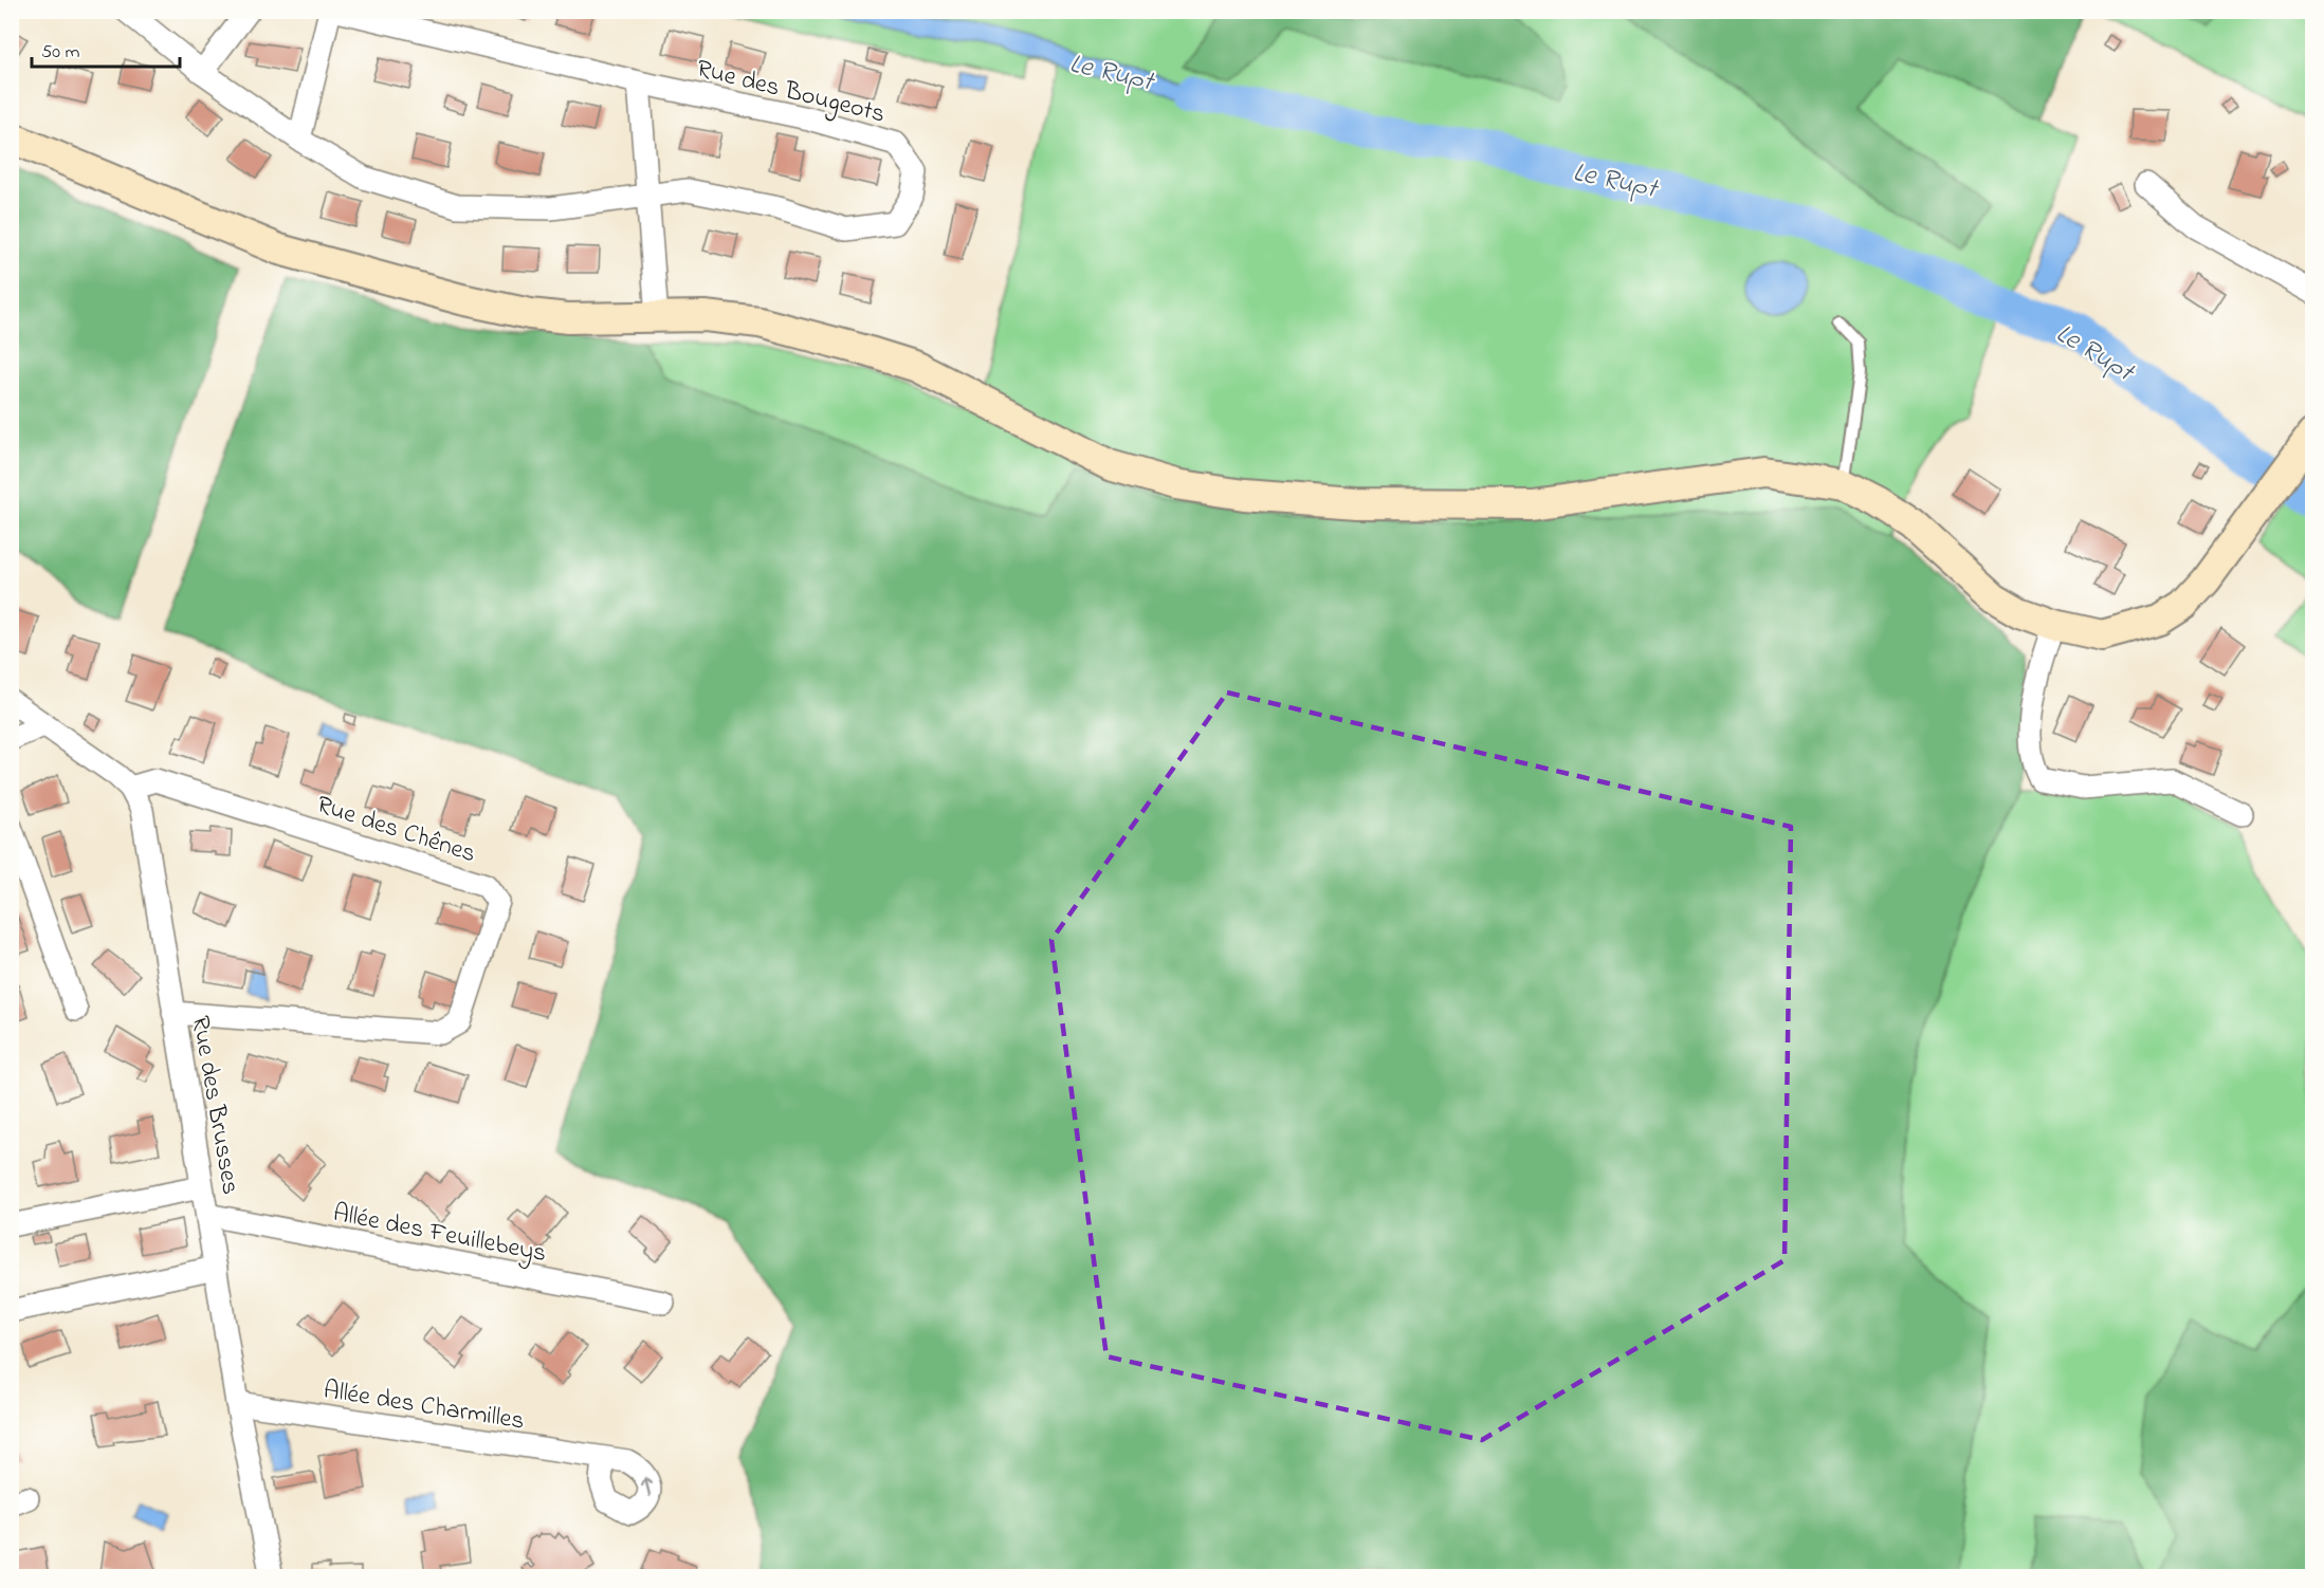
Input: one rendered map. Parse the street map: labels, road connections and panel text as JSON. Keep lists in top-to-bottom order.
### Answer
{
  "streets": {
    "street": [
      "Rue des Bougeots",
      "Rue des Chênes",
      "Rue des Brusses",
      "Allée des Feuillebeys",
      "Allée des Charmilles"
    ]
  },
  "crossings": [
    ["Rue des Chênes", "Rue des Brusses"],
    ["Rue des Brusses", "Allée des Feuillebeys"],
    ["Rue des Brusses", "Allée des Charmilles"]
  ],
  "water": ["Le Rupt"],
  "scale_bar": "50 m"
}
